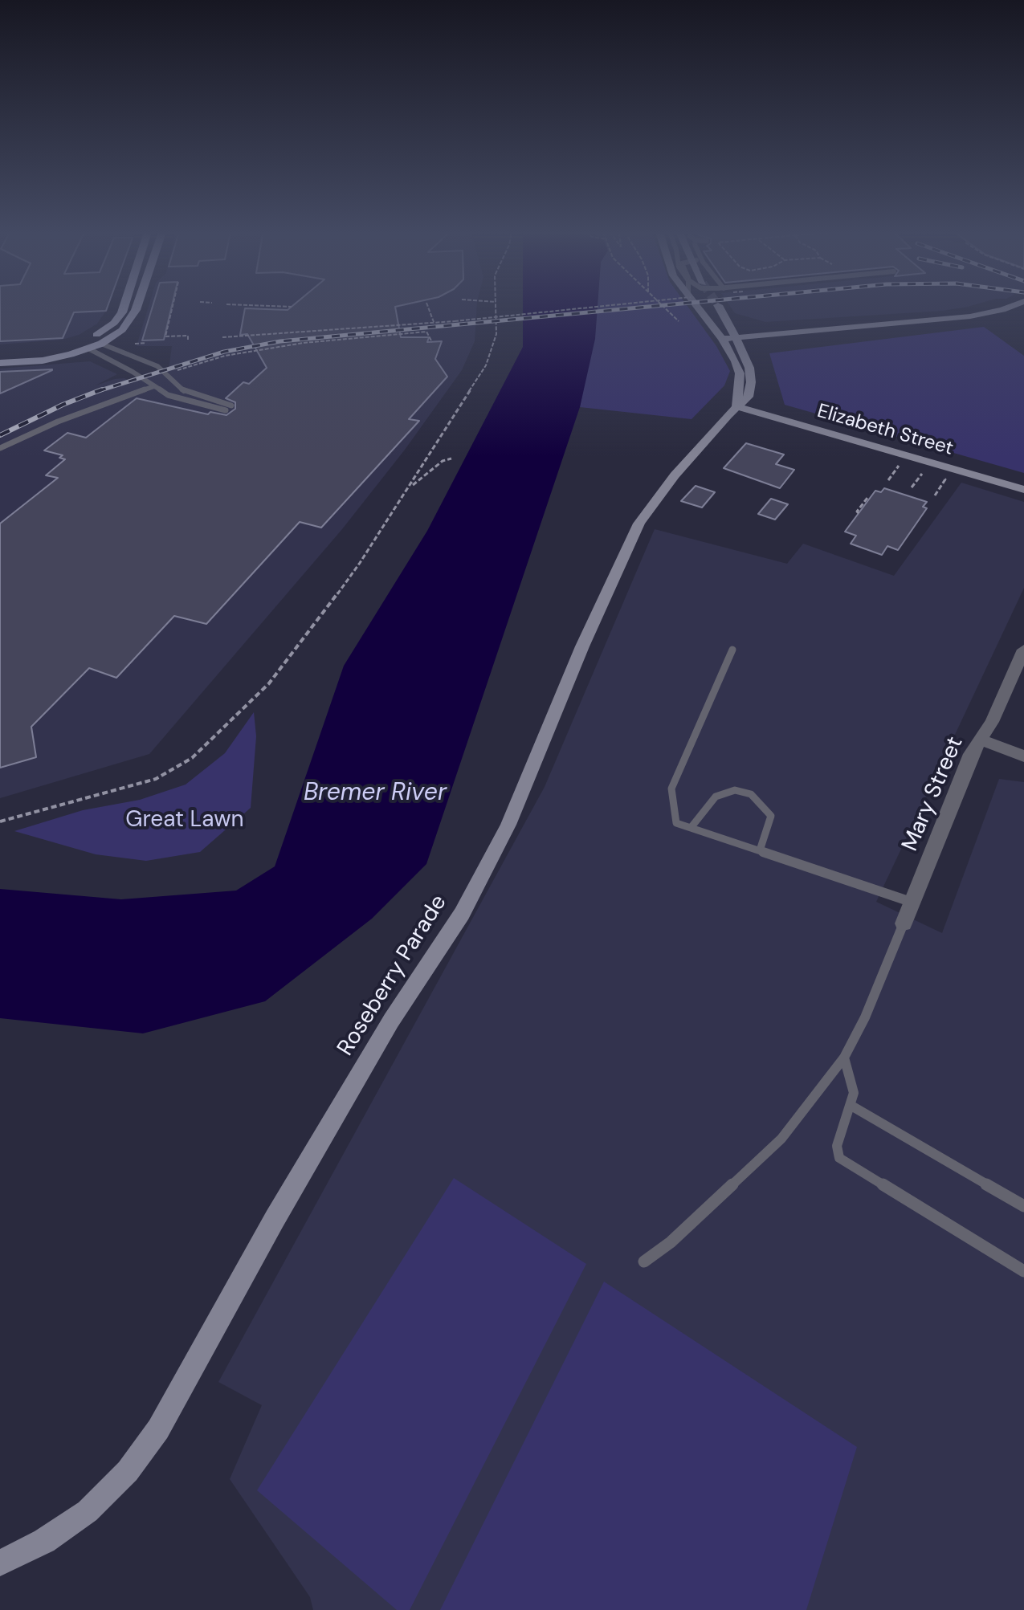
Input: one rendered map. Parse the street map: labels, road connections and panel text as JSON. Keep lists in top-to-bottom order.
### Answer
{
  "streets": {
    "street": ["Elizabeth Street", "Mary Street", "Roseberry Parade"]
  },
  "crossings": [
    ["Elizabeth Street", "Roseberry Parade"]
  ],
  "water": ["Bremer River"],
  "parks": ["Great Lawn"]
}
